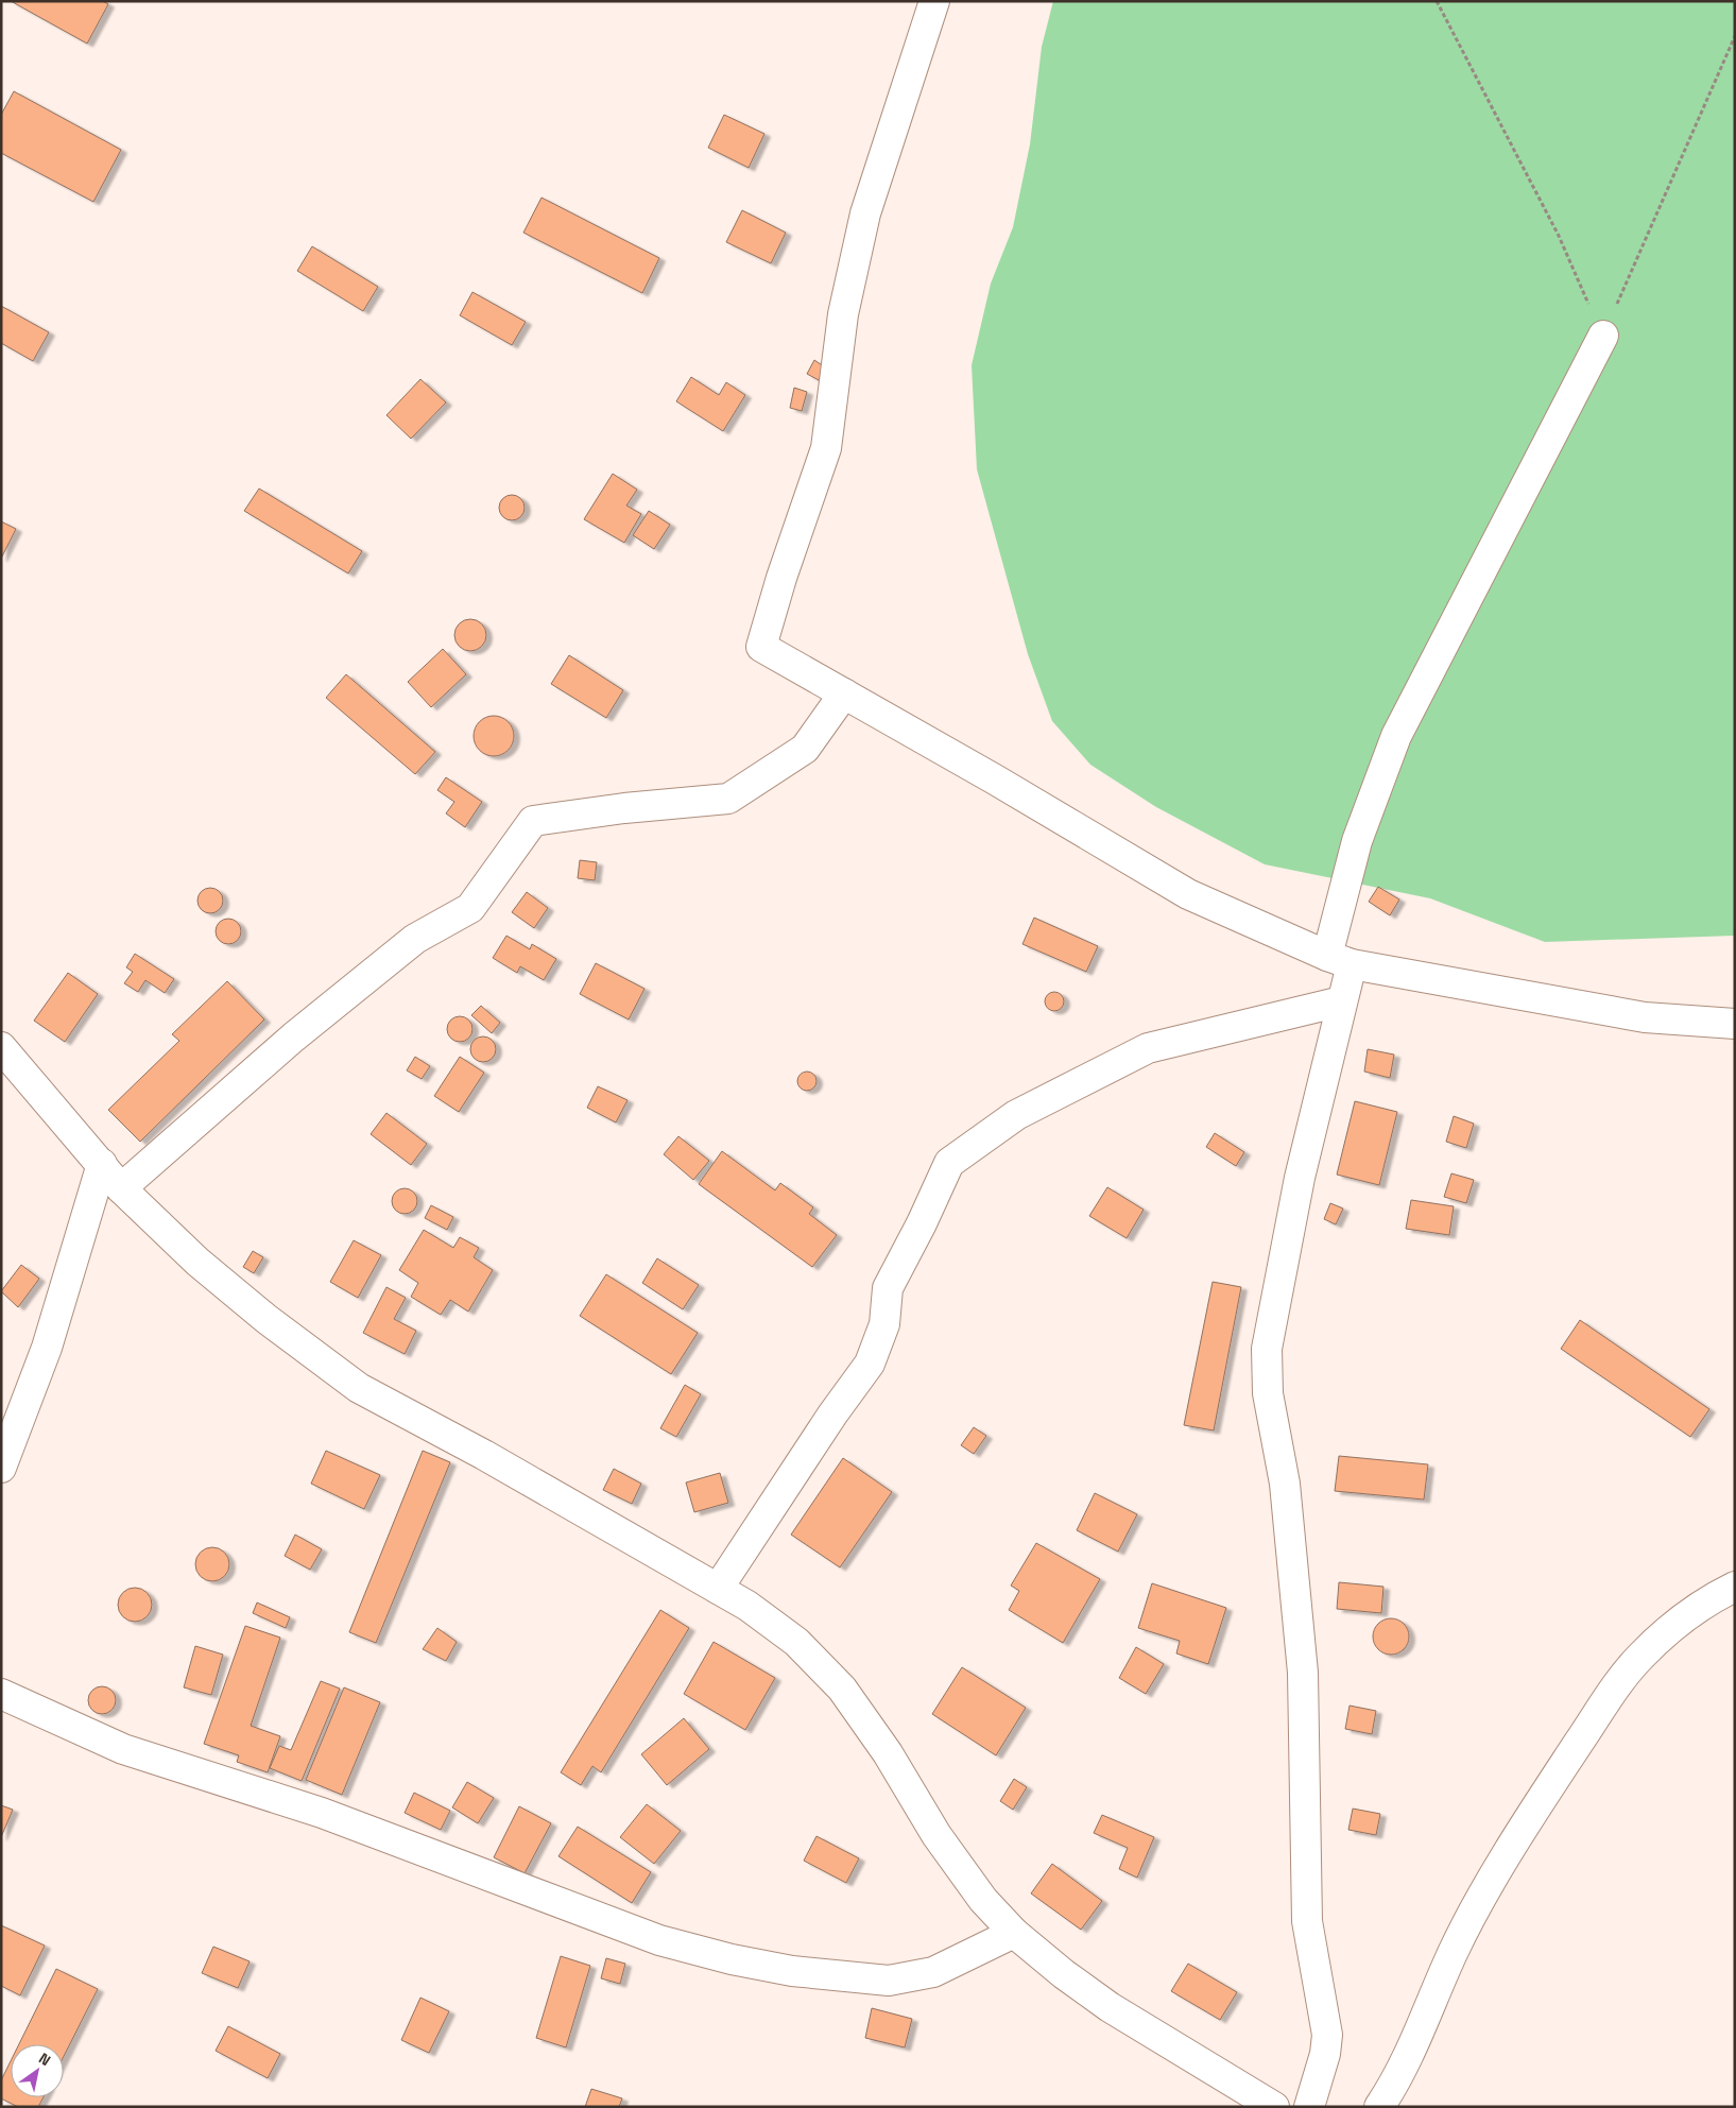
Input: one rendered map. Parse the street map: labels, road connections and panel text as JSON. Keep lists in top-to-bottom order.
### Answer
{
  "north": "top right"
}
